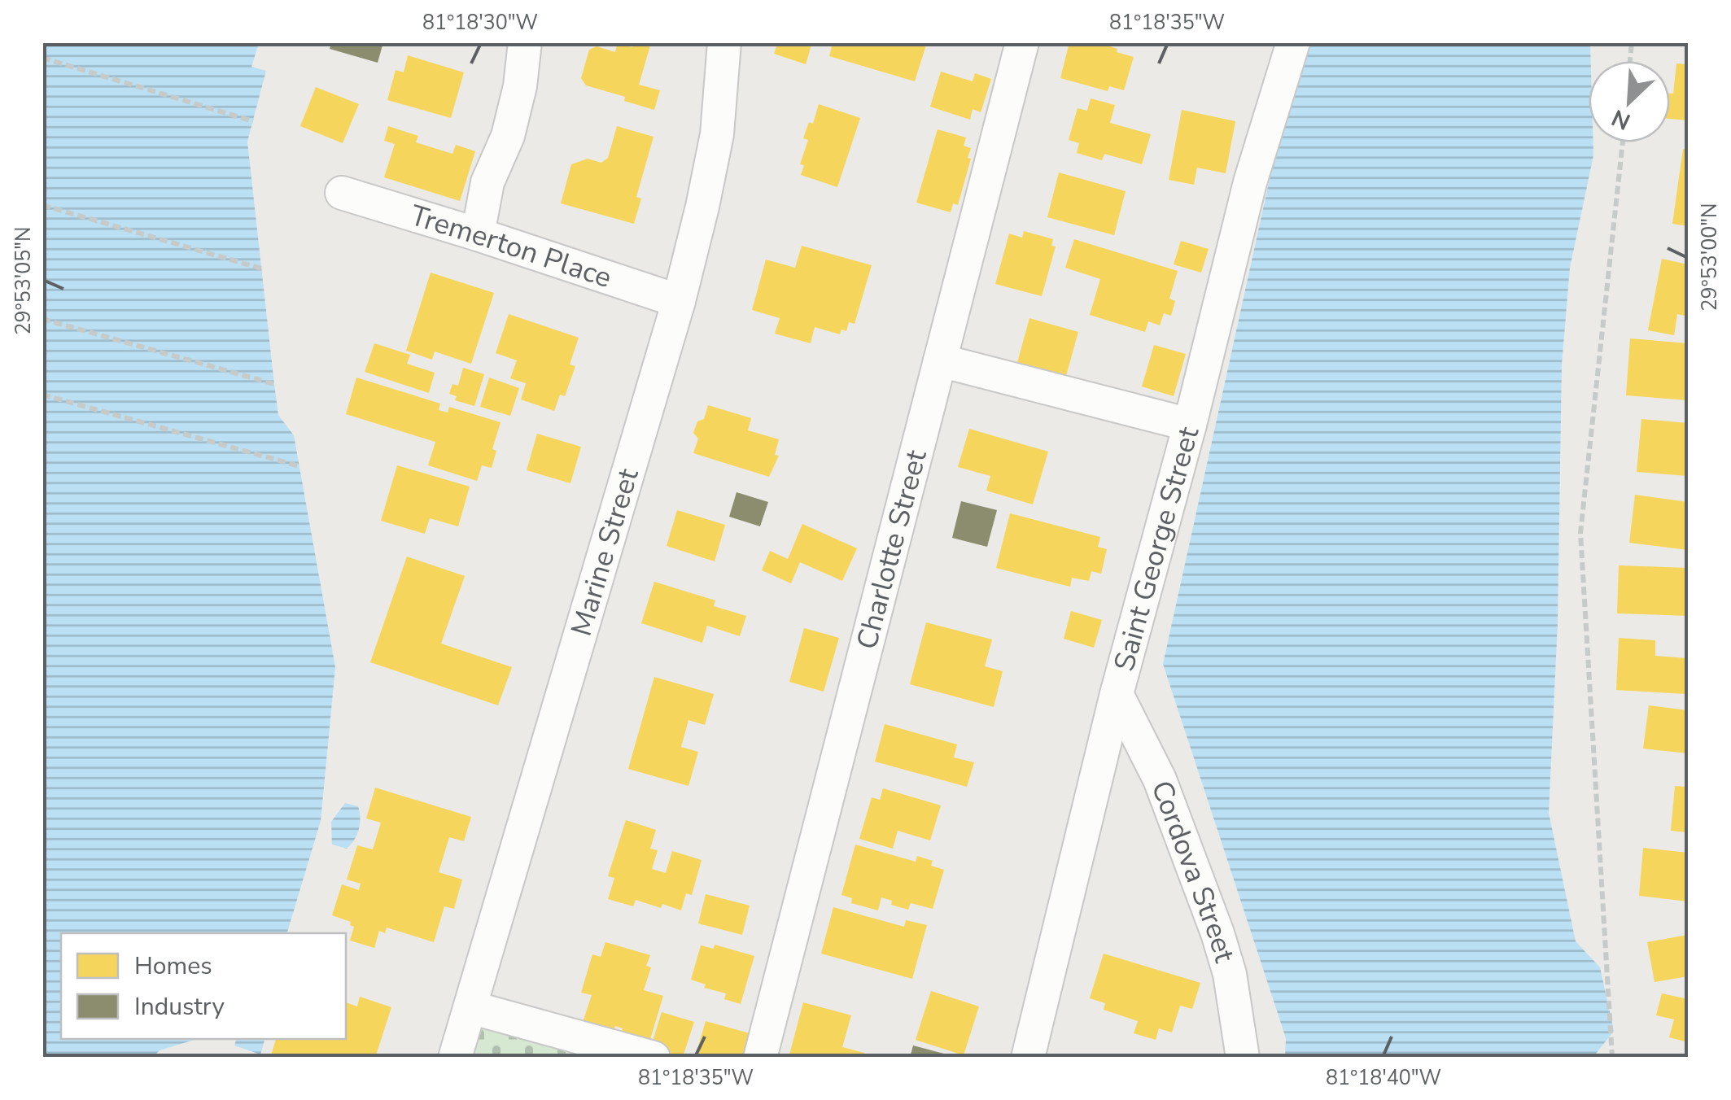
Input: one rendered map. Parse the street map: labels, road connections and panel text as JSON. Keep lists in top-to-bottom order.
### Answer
{
  "streets": {
    "street": [
      "Tremerton Place",
      "Saint George Street",
      "Charlotte Street",
      "Marine Street",
      "Cordova Street"
    ]
  },
  "crossings": [
    ["Tremerton Place", "Marine Street"],
    ["Saint George Street", "Cordova Street"]
  ],
  "legend": ["Homes", "Industry"],
  "north": "bottom left",
  "coordinates": [
    "81°18'30\"W",
    "81°18'35\"W",
    "29°53'00\"N",
    "29°53'05\"N",
    "81°18'40\"W"
  ]
}
